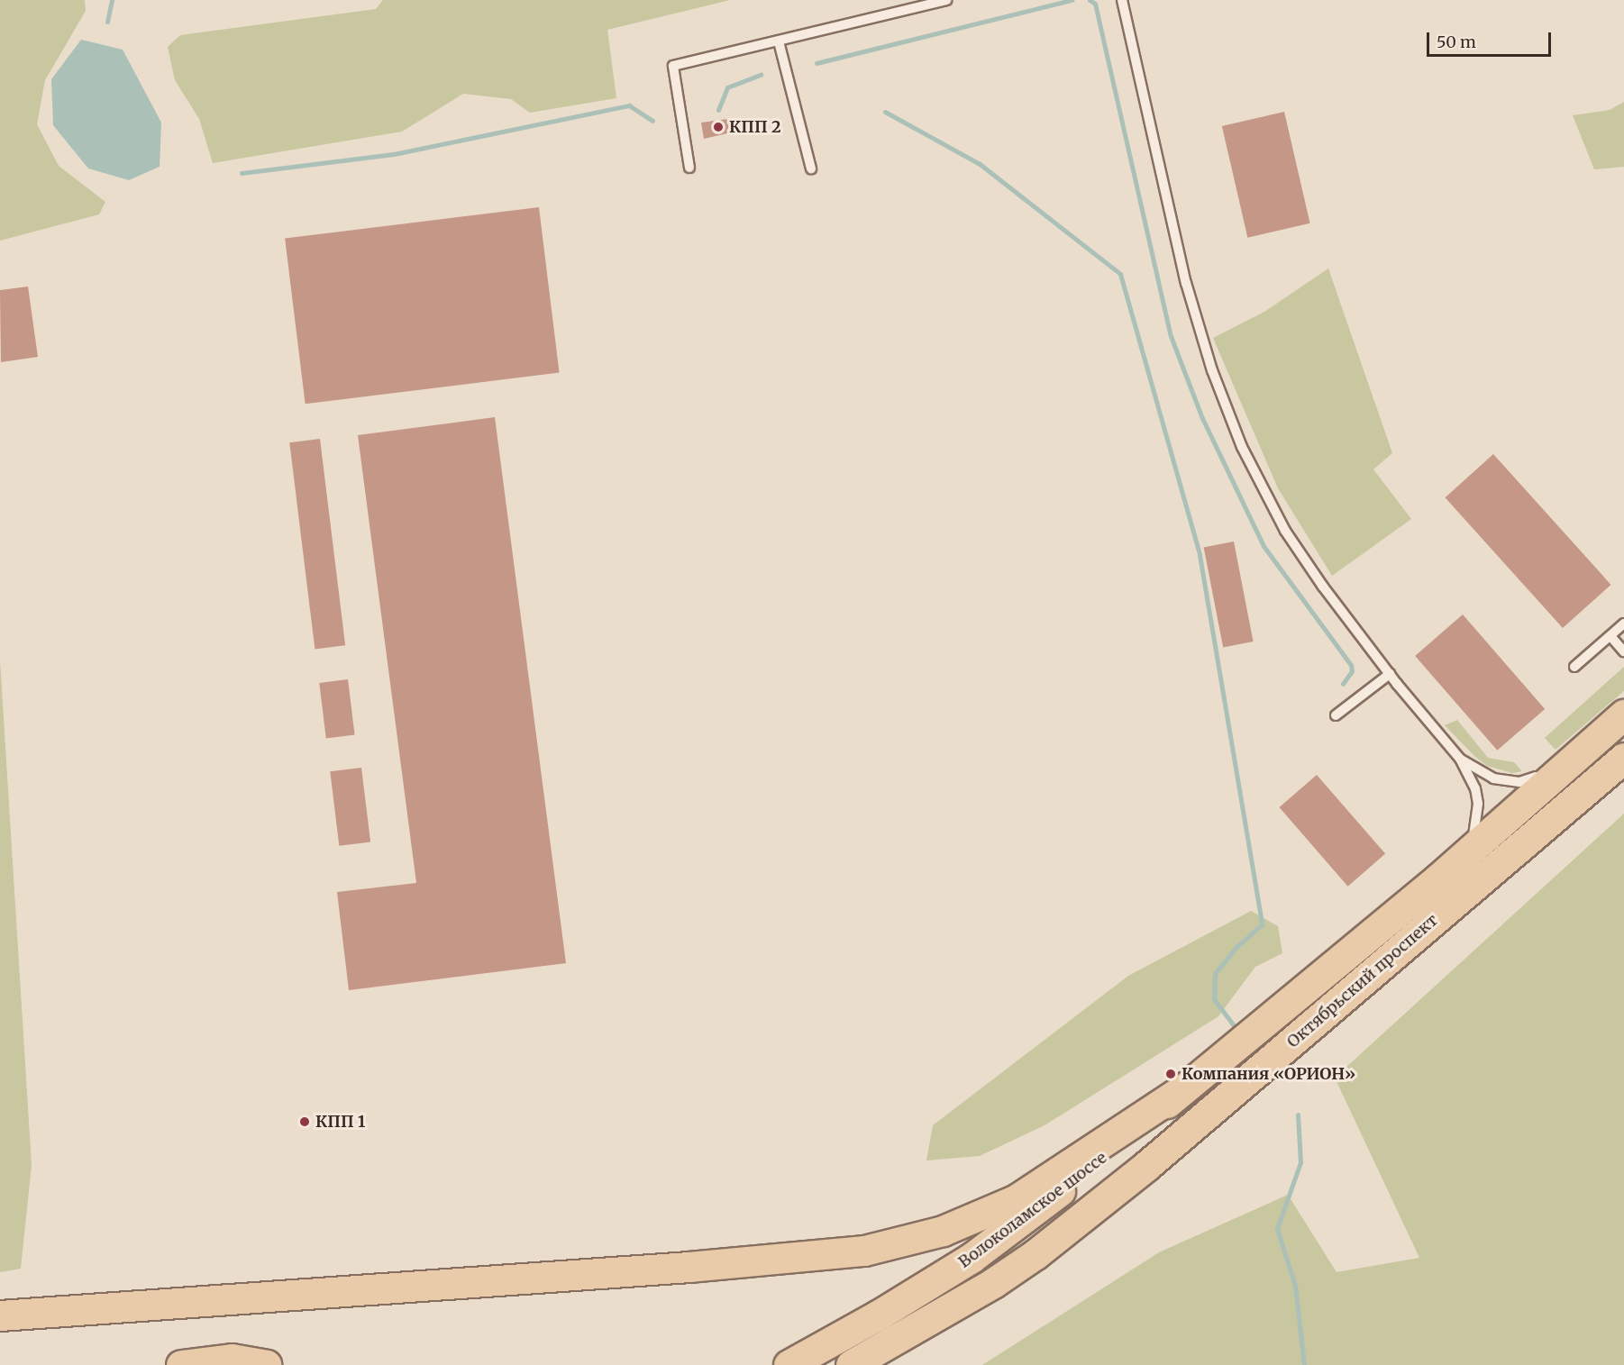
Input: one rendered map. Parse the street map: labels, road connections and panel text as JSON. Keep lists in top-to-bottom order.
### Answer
{
  "streets": {
    "main road": ["Октябрьский проспект", "Волоколамское шоссе"]
  },
  "crossings": [
    ["Октябрьский проспект", "Волоколамское шоссе"]
  ],
  "places": ["КПП 2", "Компания «ОРИОН»", "КПП 1"],
  "scale_bar": "50 m"
}
